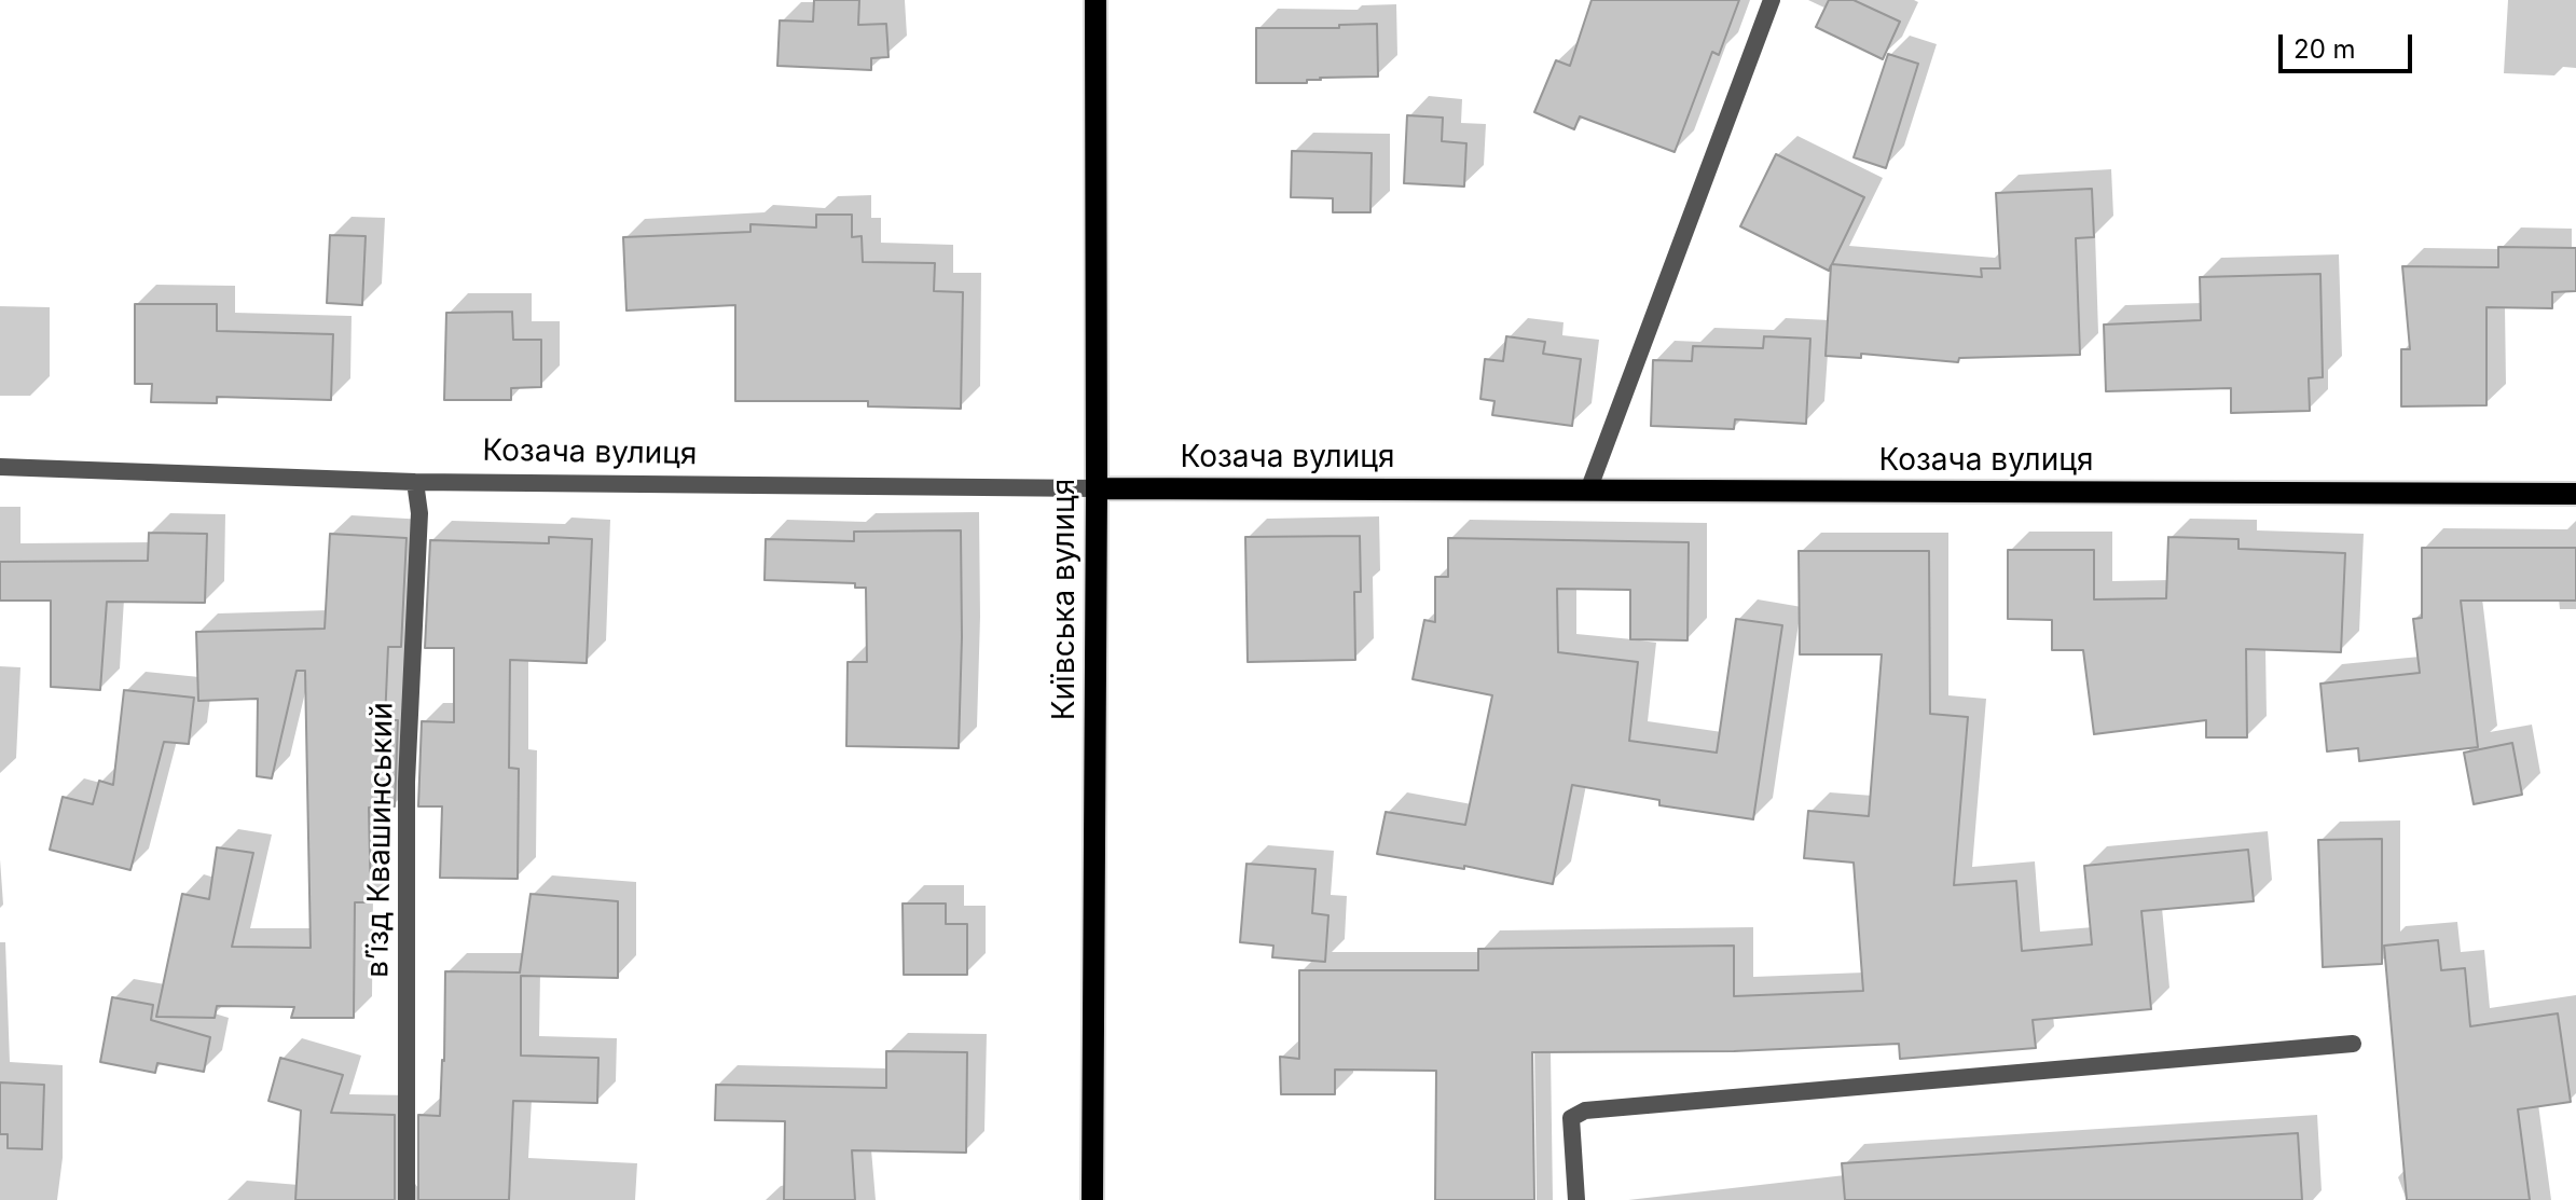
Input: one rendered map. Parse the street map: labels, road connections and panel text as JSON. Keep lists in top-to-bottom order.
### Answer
{
  "streets": {
    "main road": ["Козача вулиця", "Київська вулиця"],
    "street": ["в’їзд Квашинський"]
  },
  "crossings": [
    ["Козача вулиця", "Київська вулиця"],
    ["Козача вулиця", "в’їзд Квашинський"]
  ],
  "scale_bar": "20 m"
}
